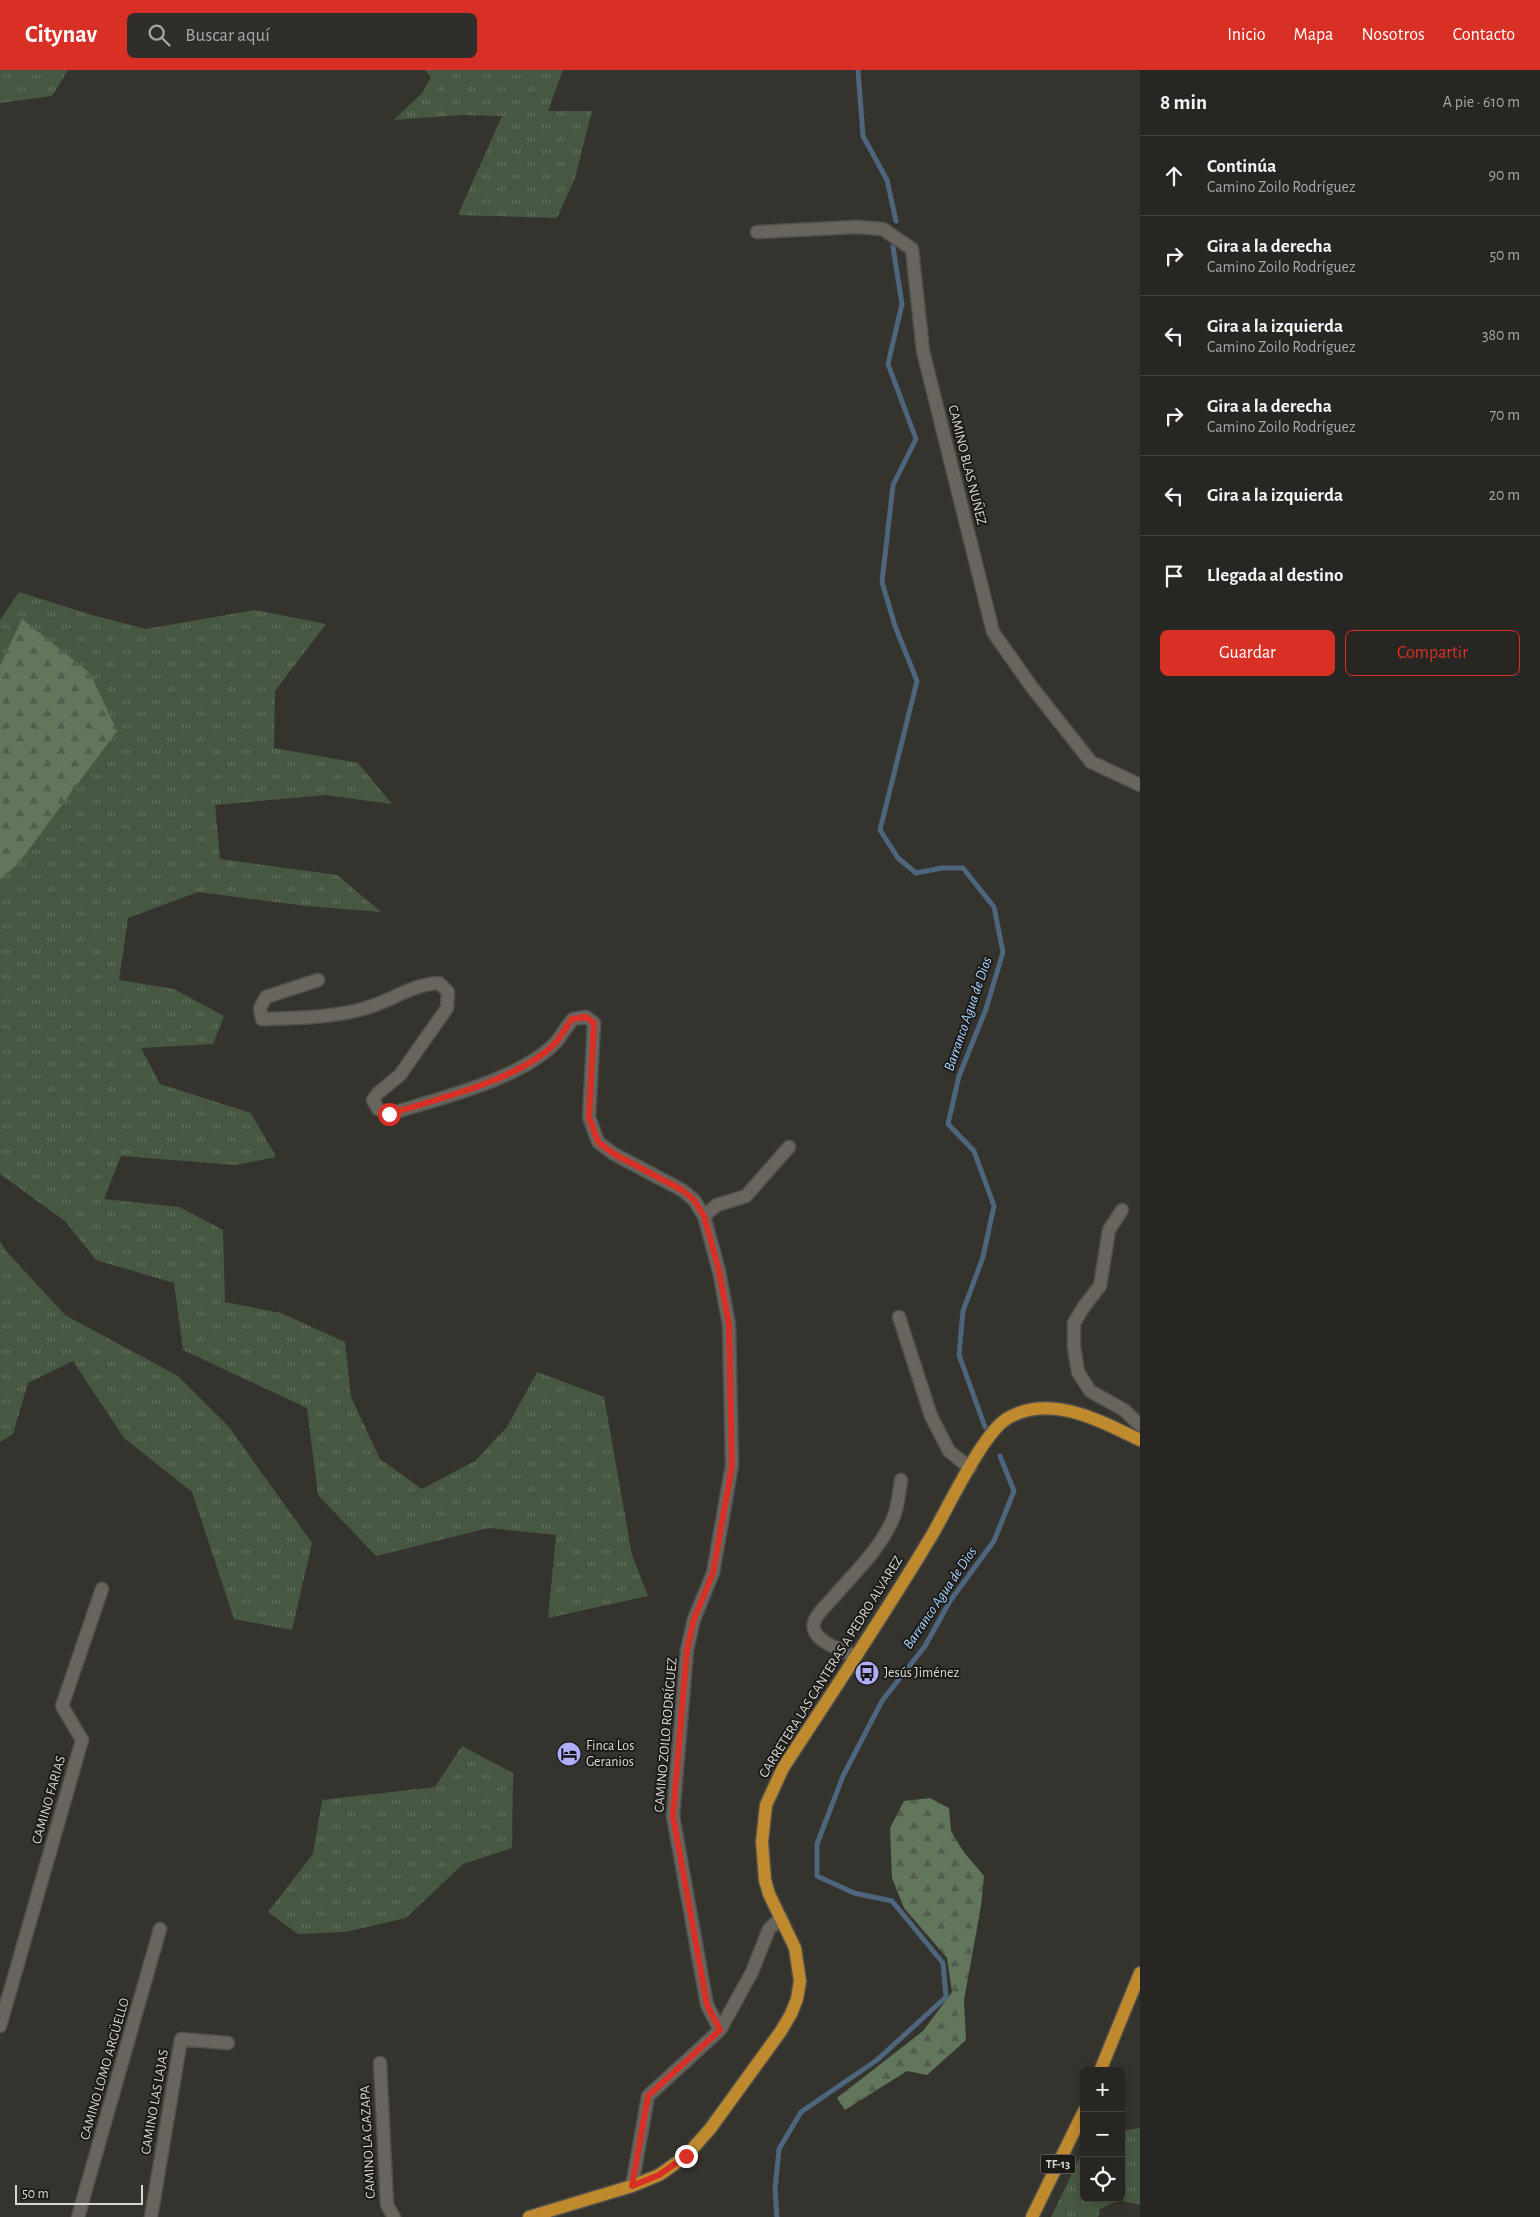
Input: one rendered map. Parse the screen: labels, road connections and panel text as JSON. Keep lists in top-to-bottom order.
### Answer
{
  "streets": {
    "main road": ["CARRETERA LAS CANTERAS A PEDRO ALVAREZ", "TF-13"],
    "street": [
      "CAMINO BLAS NUÑEZ",
      "CAMINO ZOILO RODRÍGUEZ",
      "CAMINO FARIAS",
      "CAMINO LOMO ARGÜELLO",
      "CAMINO LAS LAJAS",
      "CAMINO LA GAZAPA"
    ]
  },
  "water": ["Barranco Agua de Dios"],
  "places": {
    "bus stop": ["Jesús Jiménez"],
    "hotel": ["Finca Los Geranios"]
  },
  "scale_bar": "50 m",
  "page": {
    "header": "Citynav",
    "search": "Buscar aquí",
    "nav": [
      "Inicio",
      "Mapa",
      "Nosotros",
      "Contacto"
    ],
    "heading": ["8 min", "A pie · 610 m"],
    "list": [
      ["Continúa", "Camino Zoilo Rodríguez", "90 m"],
      ["Gira a la derecha", "Camino Zoilo Rodríguez", "50 m"],
      ["Gira a la izquierda", "Camino Zoilo Rodríguez", "380 m"],
      ["Gira a la derecha", "Camino Zoilo Rodríguez", "70 m"],
      ["Gira a la izquierda", "20 m"],
      "Llegada al destino"
    ],
    "buttons": ["Guardar", "Compartir"],
    "map_buttons": ["+", "−"],
    "scale": "50 m"
  }
}
